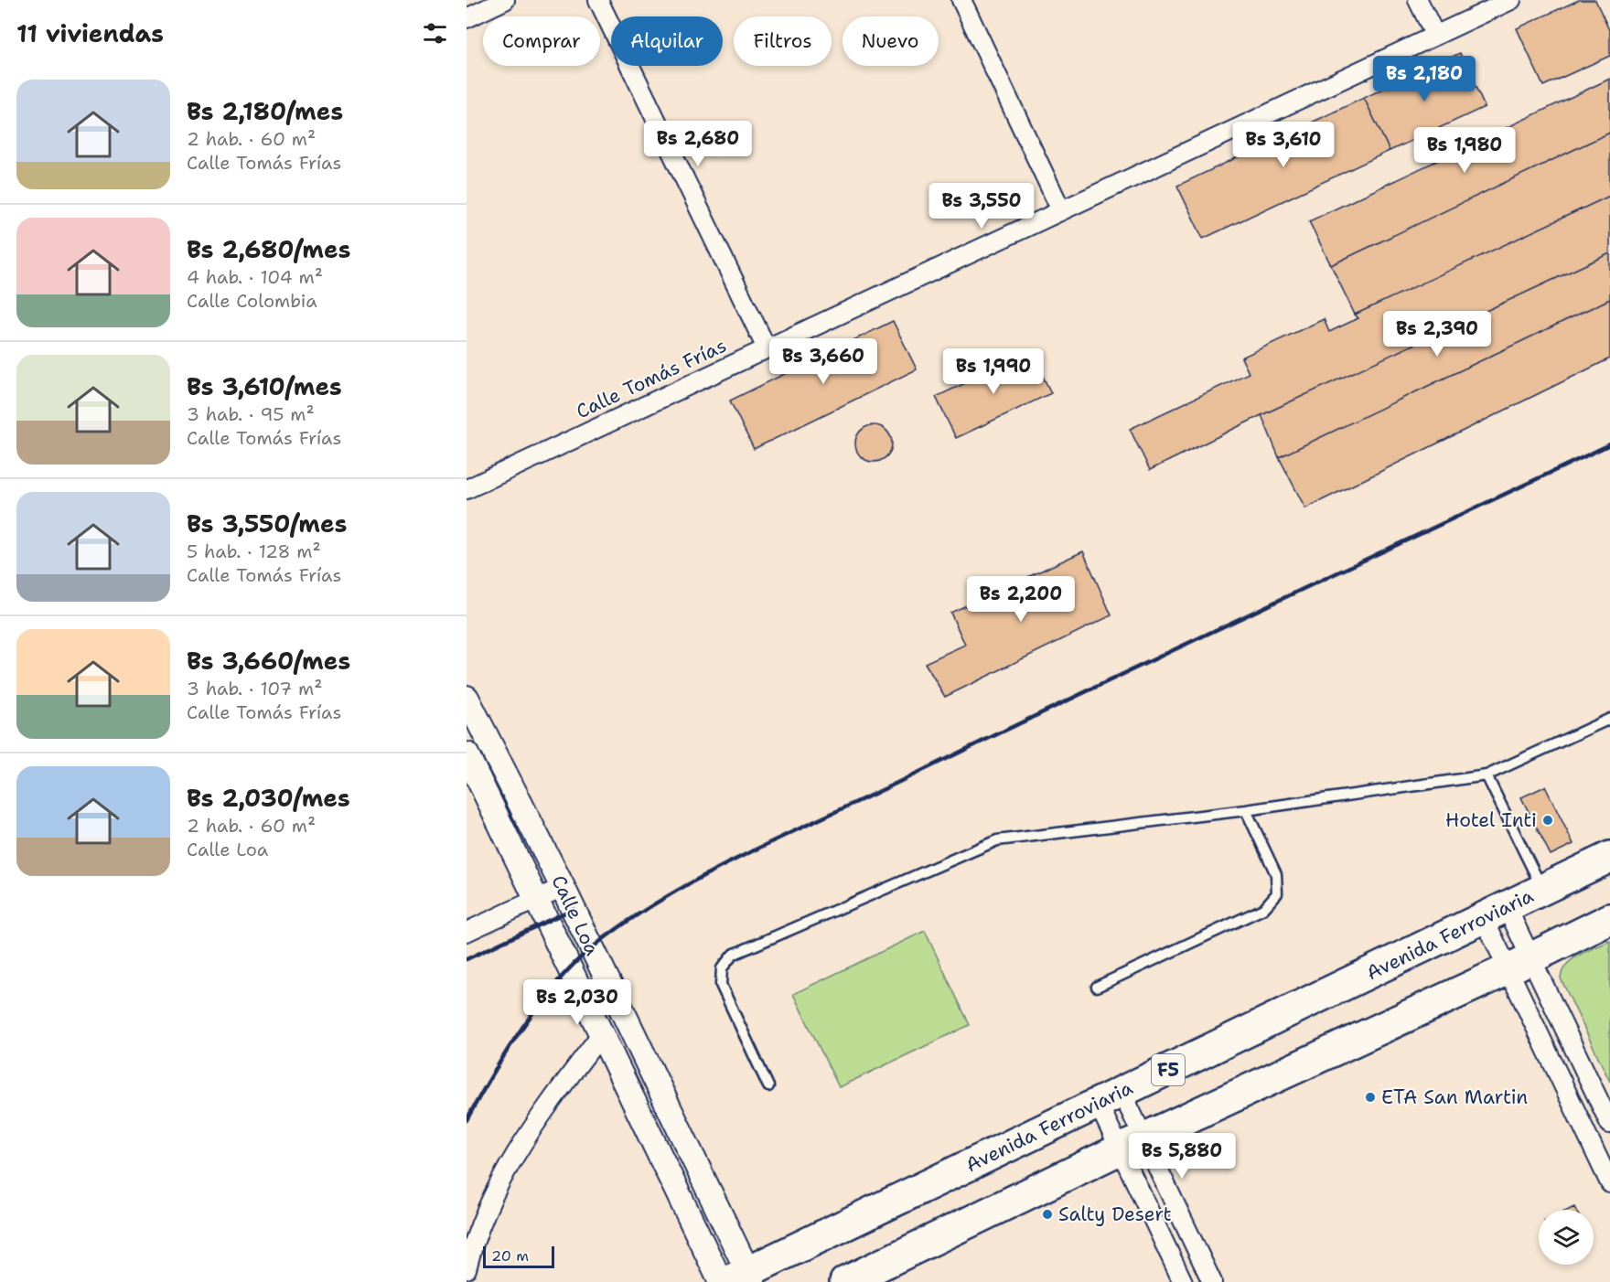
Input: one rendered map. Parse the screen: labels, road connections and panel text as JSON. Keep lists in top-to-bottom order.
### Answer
{
  "streets": {
    "highway": ["Avenida Ferroviaria", "F5"],
    "street": ["Calle Tomás Frías", "Calle Loa"]
  },
  "crossings": [
    ["Calle Loa", "Avenida Ferroviaria"]
  ],
  "places": ["Hotel Inti", "ETA San Martin", "Salty Desert"],
  "scale_bar": "20 m",
  "page": {
    "heading": "11 viviendas",
    "chip": [
      "Comprar",
      "Alquilar",
      "Filtros",
      "Nuevo"
    ],
    "price": [
      "Bs 2,180",
      "Bs 2,680",
      "Bs 3,610",
      "Bs 1,980",
      "Bs 3,550",
      "Bs 2,390",
      "Bs 3,660",
      "Bs 1,990",
      "Bs 2,200",
      "Bs 2,030",
      "Bs 5,880"
    ],
    "list": [
      {
        "name": "Bs 2,180/mes",
        "note": "2 hab. · 60 m² · Calle Tomás Frías"
      },
      {
        "name": "Bs 2,680/mes",
        "note": "4 hab. · 104 m² · Calle Colombia"
      },
      {
        "name": "Bs 3,610/mes",
        "note": "3 hab. · 95 m² · Calle Tomás Frías"
      },
      {
        "name": "Bs 3,550/mes",
        "note": "5 hab. · 128 m² · Calle Tomás Frías"
      },
      {
        "name": "Bs 3,660/mes",
        "note": "3 hab. · 107 m² · Calle Tomás Frías"
      },
      {
        "name": "Bs 2,030/mes",
        "note": "2 hab. · 60 m² · Calle Loa"
      }
    ],
    "scale": "20 m"
  }
}
